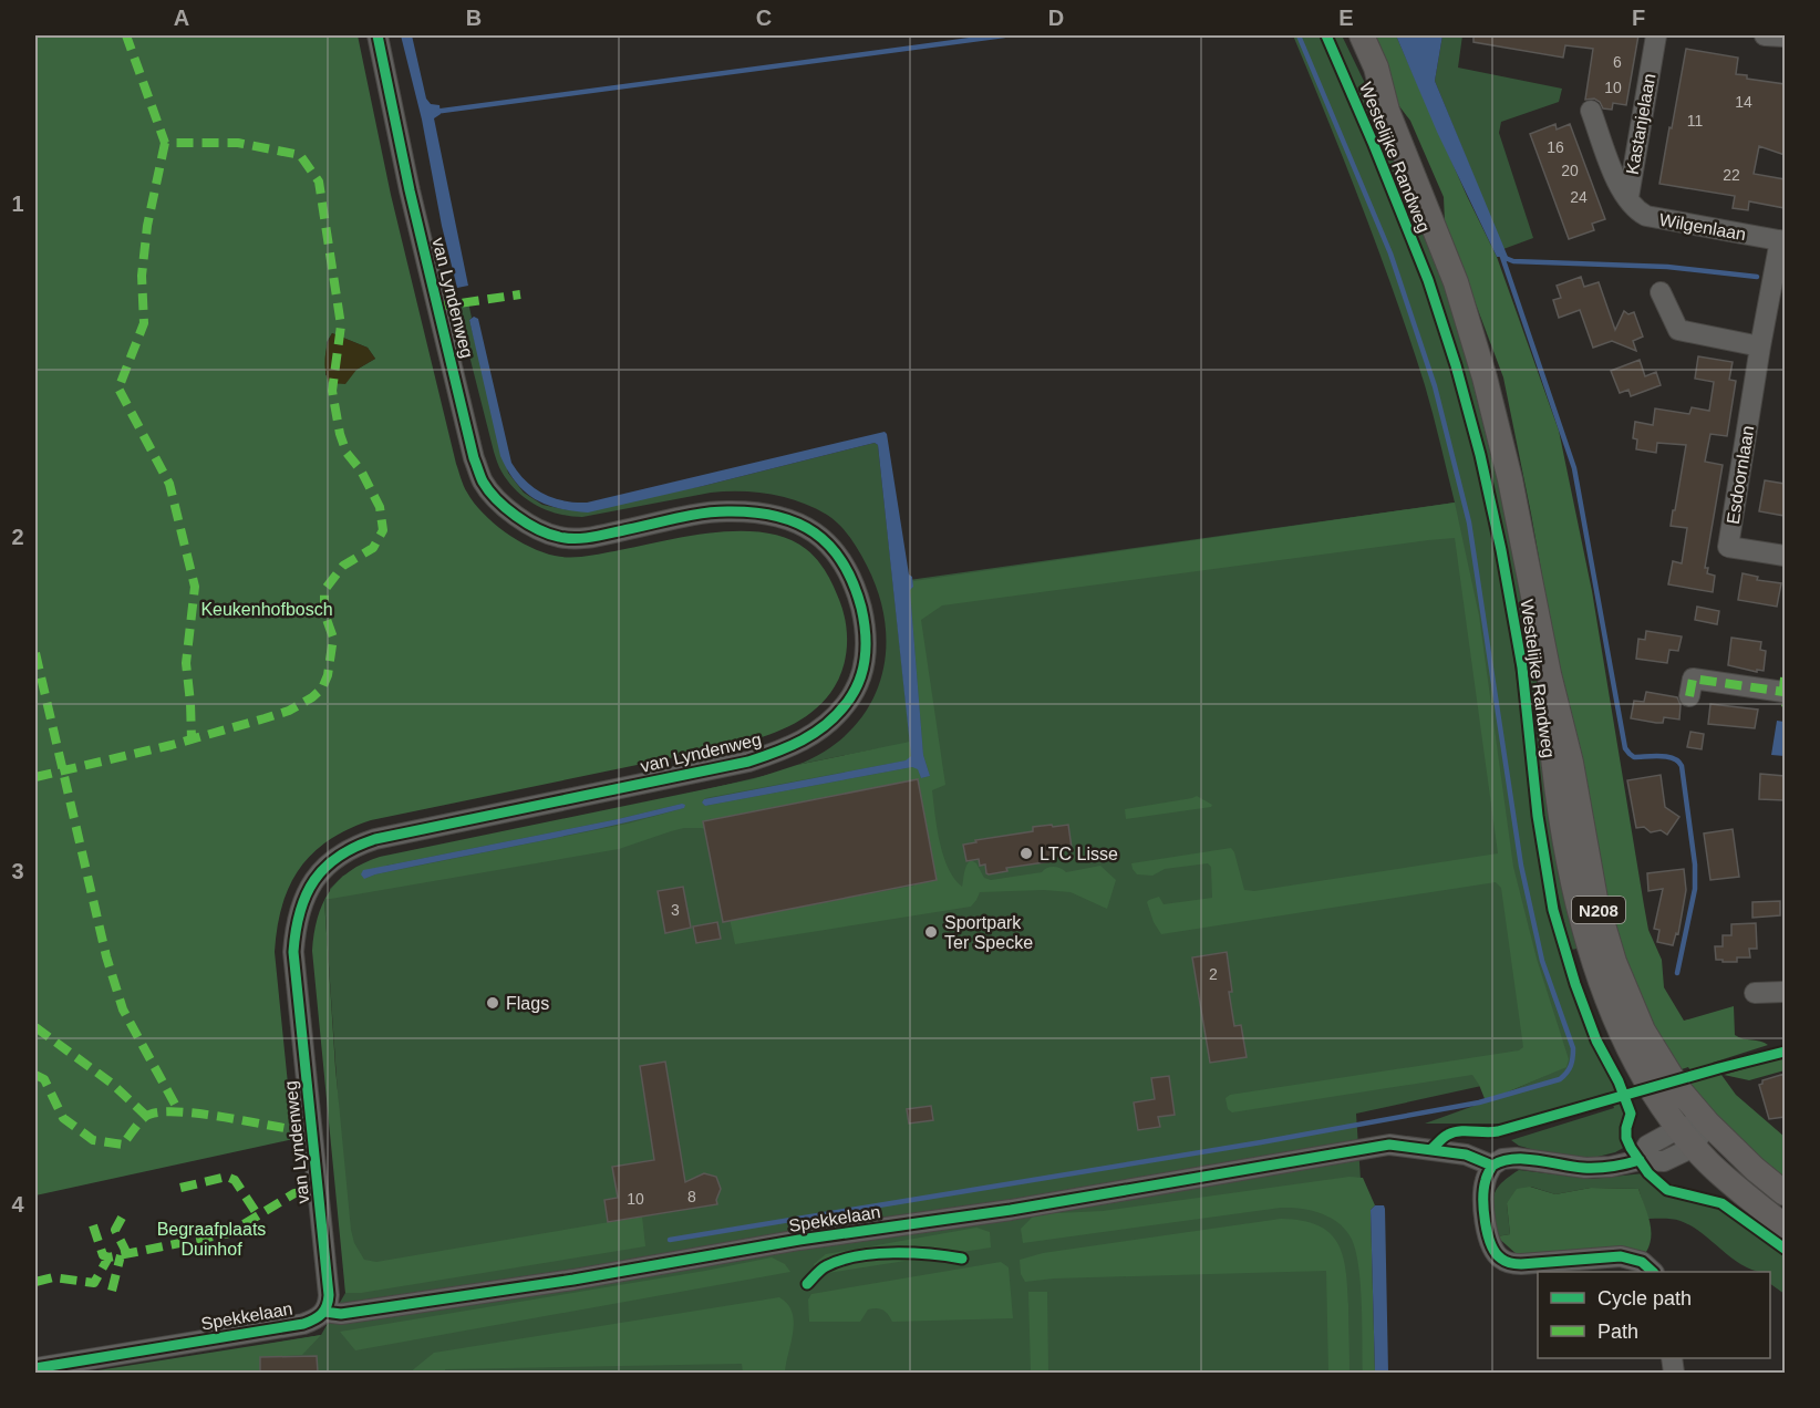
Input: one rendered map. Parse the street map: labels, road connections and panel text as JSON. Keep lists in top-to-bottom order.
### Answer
{
  "streets": {
    "main road": ["Westelijke Randweg", "N208"],
    "street": [
      "Kastanjelaan",
      "Wilgenlaan",
      "van Lyndenweg",
      "Esdoornlaan",
      "Spekkelaan"
    ]
  },
  "crossings": [
    ["Kastanjelaan", "Wilgenlaan"],
    ["Wilgenlaan", "Esdoornlaan"],
    ["van Lyndenweg", "Spekkelaan"]
  ],
  "parks": ["Keukenhofbosch", "Begraafplaats Duinhof"],
  "places": ["LTC Lisse", "Sportpark Ter Specke", "Flags"],
  "house_numbers": [
    "6",
    "10",
    "14",
    "11",
    "16",
    "20",
    "22",
    "24",
    "3",
    "2",
    "8",
    "10"
  ],
  "legend": ["Cycle path", "Path"],
  "grid": {
    "columns": [
      "A",
      "B",
      "C",
      "D",
      "E",
      "F"
    ],
    "rows": [
      "1",
      "2",
      "3",
      "4"
    ]
  }
}
